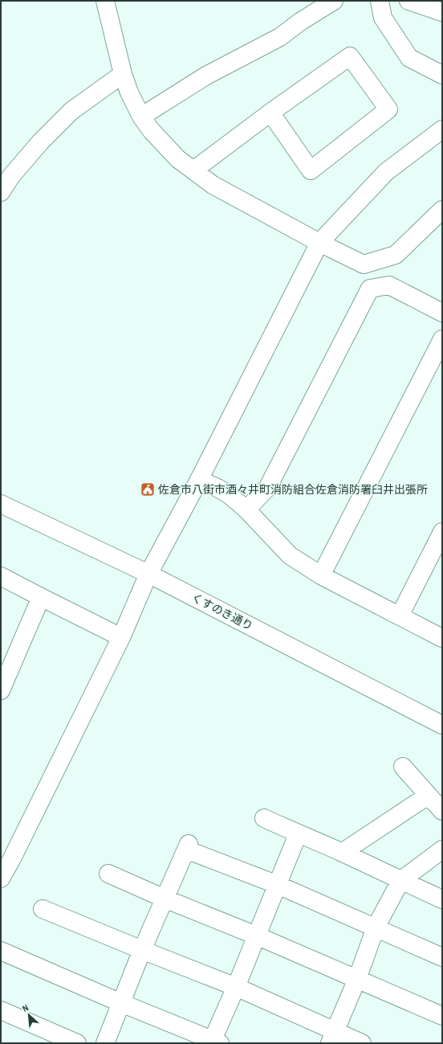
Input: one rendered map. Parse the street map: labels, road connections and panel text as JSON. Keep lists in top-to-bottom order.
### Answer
{
  "streets": {
    "street": ["くすのき通り"]
  },
  "places": {
    "public building": ["佐倉市八街市酒々井町消防組合佐倉消防署臼井出張所"]
  },
  "north": "top left"
}
